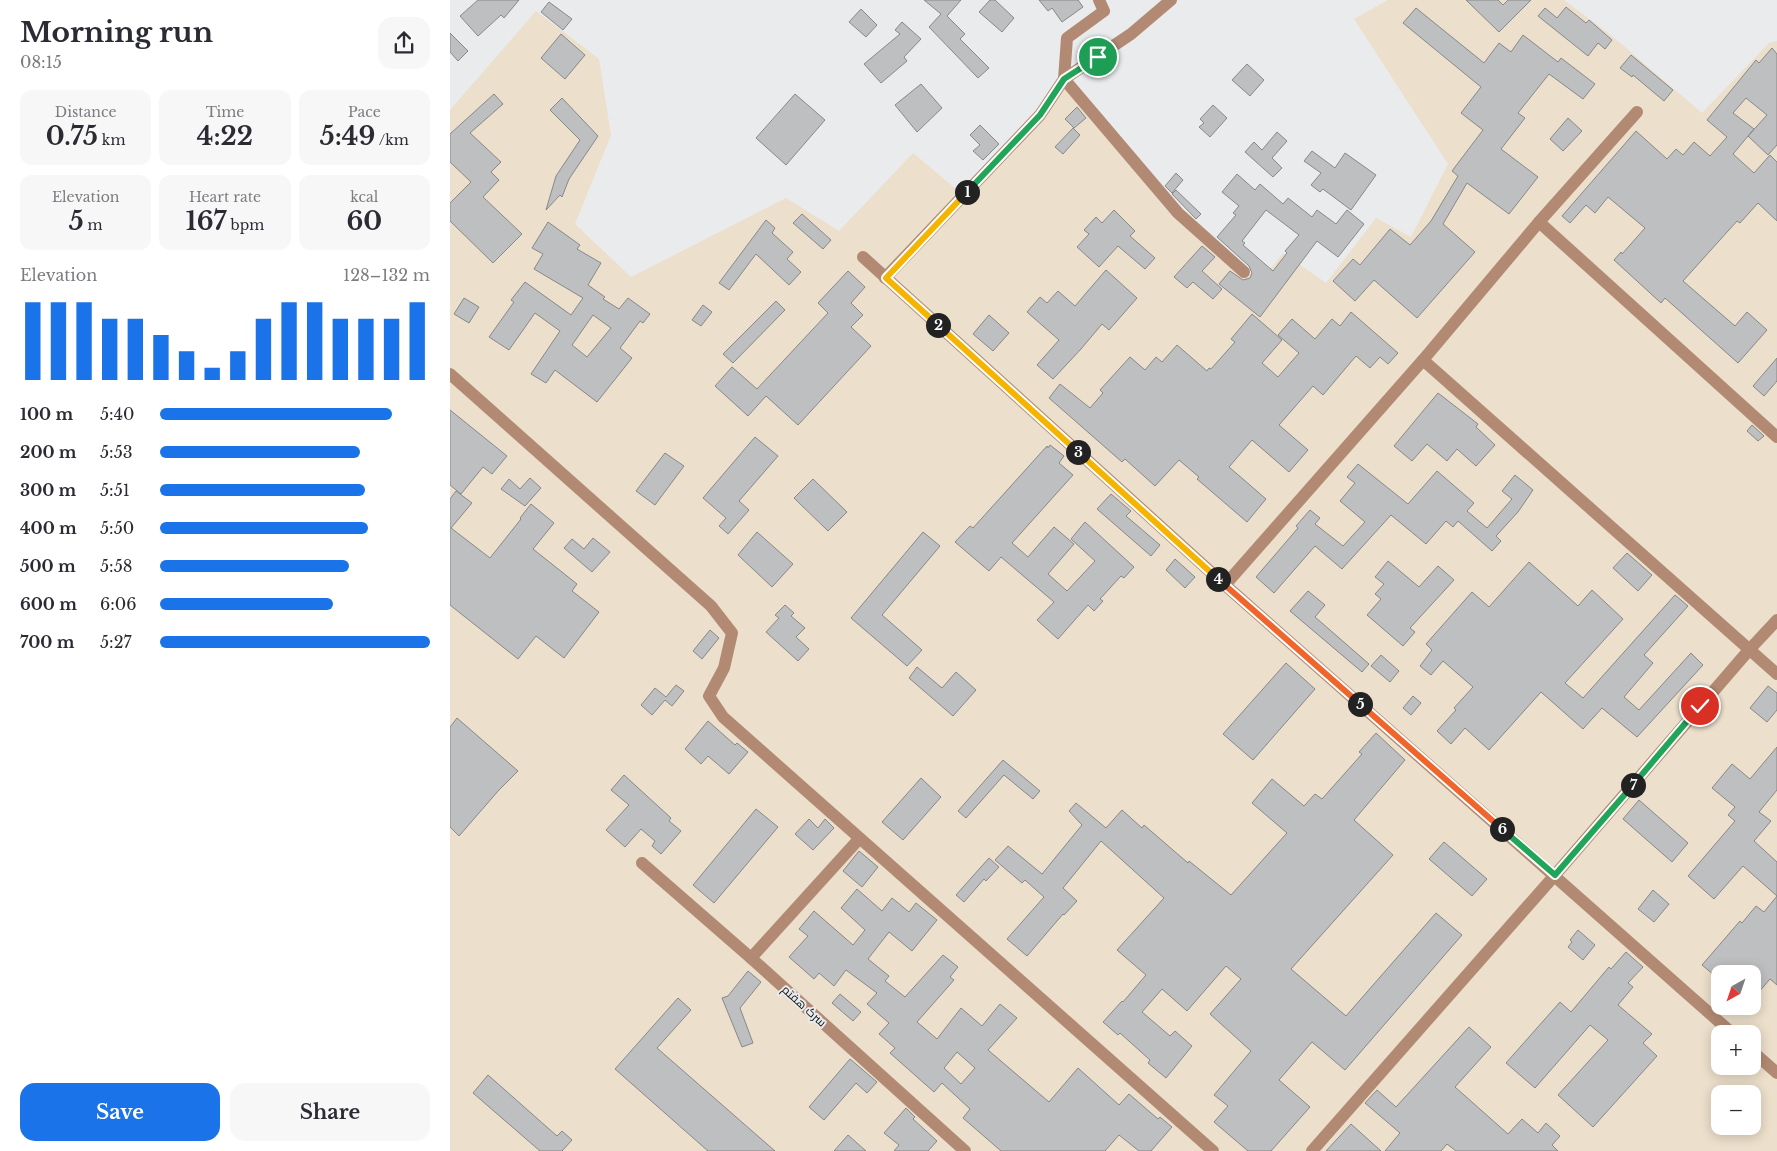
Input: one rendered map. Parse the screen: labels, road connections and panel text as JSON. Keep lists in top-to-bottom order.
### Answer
{
  "streets": {
    "street": ["سرک هفتم"]
  },
  "north": "bottom left",
  "page": {
    "heading": ["Morning run", "08:15"],
    "stats": [
      ["Distance", "0.75 km"],
      ["Time", "4:22"],
      ["Pace", "5:49 /km"],
      ["Elevation", "5 m"],
      ["Heart rate", "167 bpm"],
      ["kcal", "60"]
    ],
    "pins": [
      "1",
      "2",
      "3",
      "4",
      "5",
      "7",
      "6"
    ],
    "chart": ["Elevation", "128–132 m"],
    "list": [
      {
        "name": "100 m",
        "note": "5:40"
      },
      {
        "name": "200 m",
        "note": "5:53"
      },
      {
        "name": "300 m",
        "note": "5:51"
      },
      {
        "name": "400 m",
        "note": "5:50"
      },
      {
        "name": "500 m",
        "note": "5:58"
      },
      {
        "name": "600 m",
        "note": "6:06"
      },
      {
        "name": "700 m",
        "note": "5:27"
      }
    ],
    "map_buttons": ["+", "−"],
    "buttons": ["Save", "Share"]
  }
}
